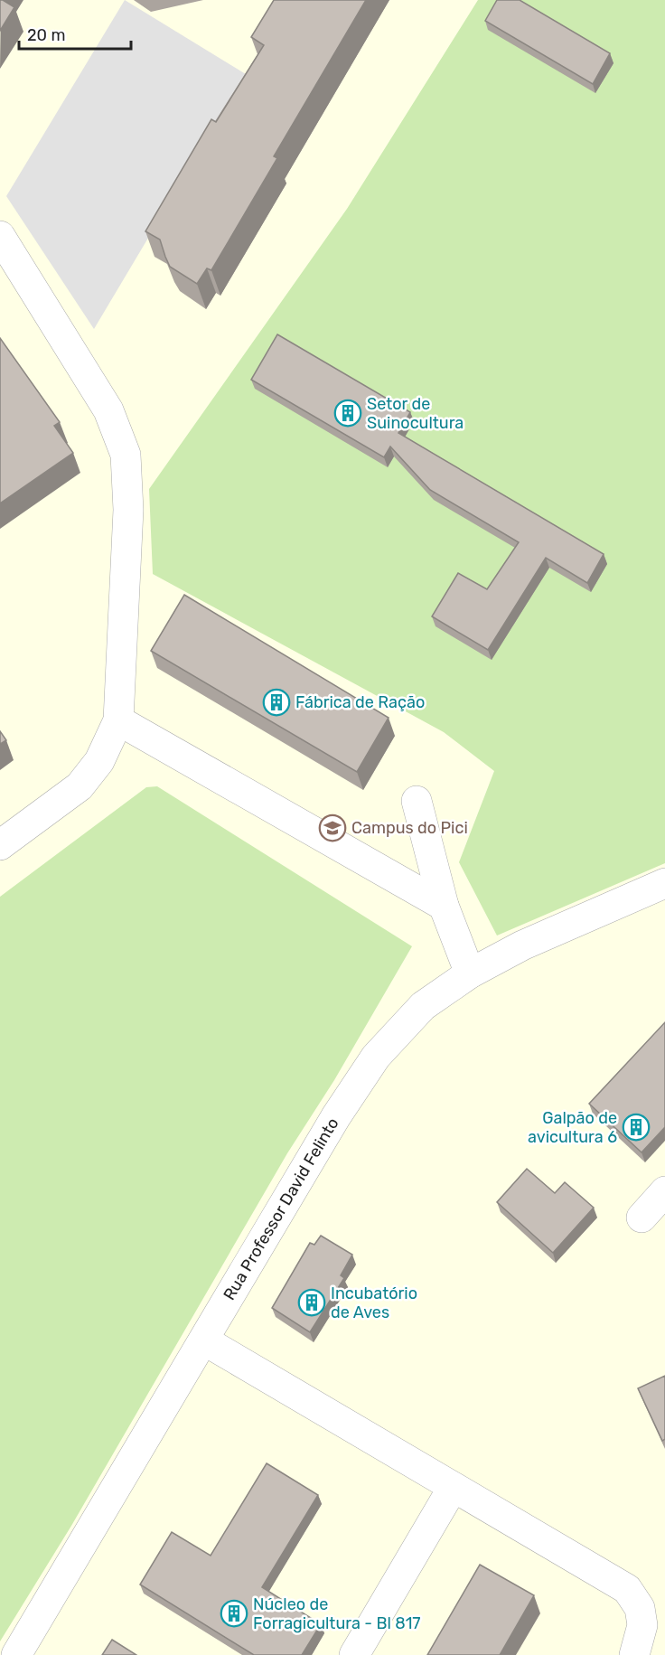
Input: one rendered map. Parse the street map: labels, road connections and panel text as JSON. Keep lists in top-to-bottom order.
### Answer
{
  "streets": {
    "street": ["Rua Professor David Felinto"]
  },
  "places": {
    "building": [
      "Setor de Suinocultura",
      "Fábrica de Ração",
      "Galpão de avicultura 6",
      "Incubatório de Aves",
      "Núcleo de Forragicultura - Bl 817"
    ],
    "school or university": ["Campus do Pici"]
  },
  "scale_bar": "20 m"
}
